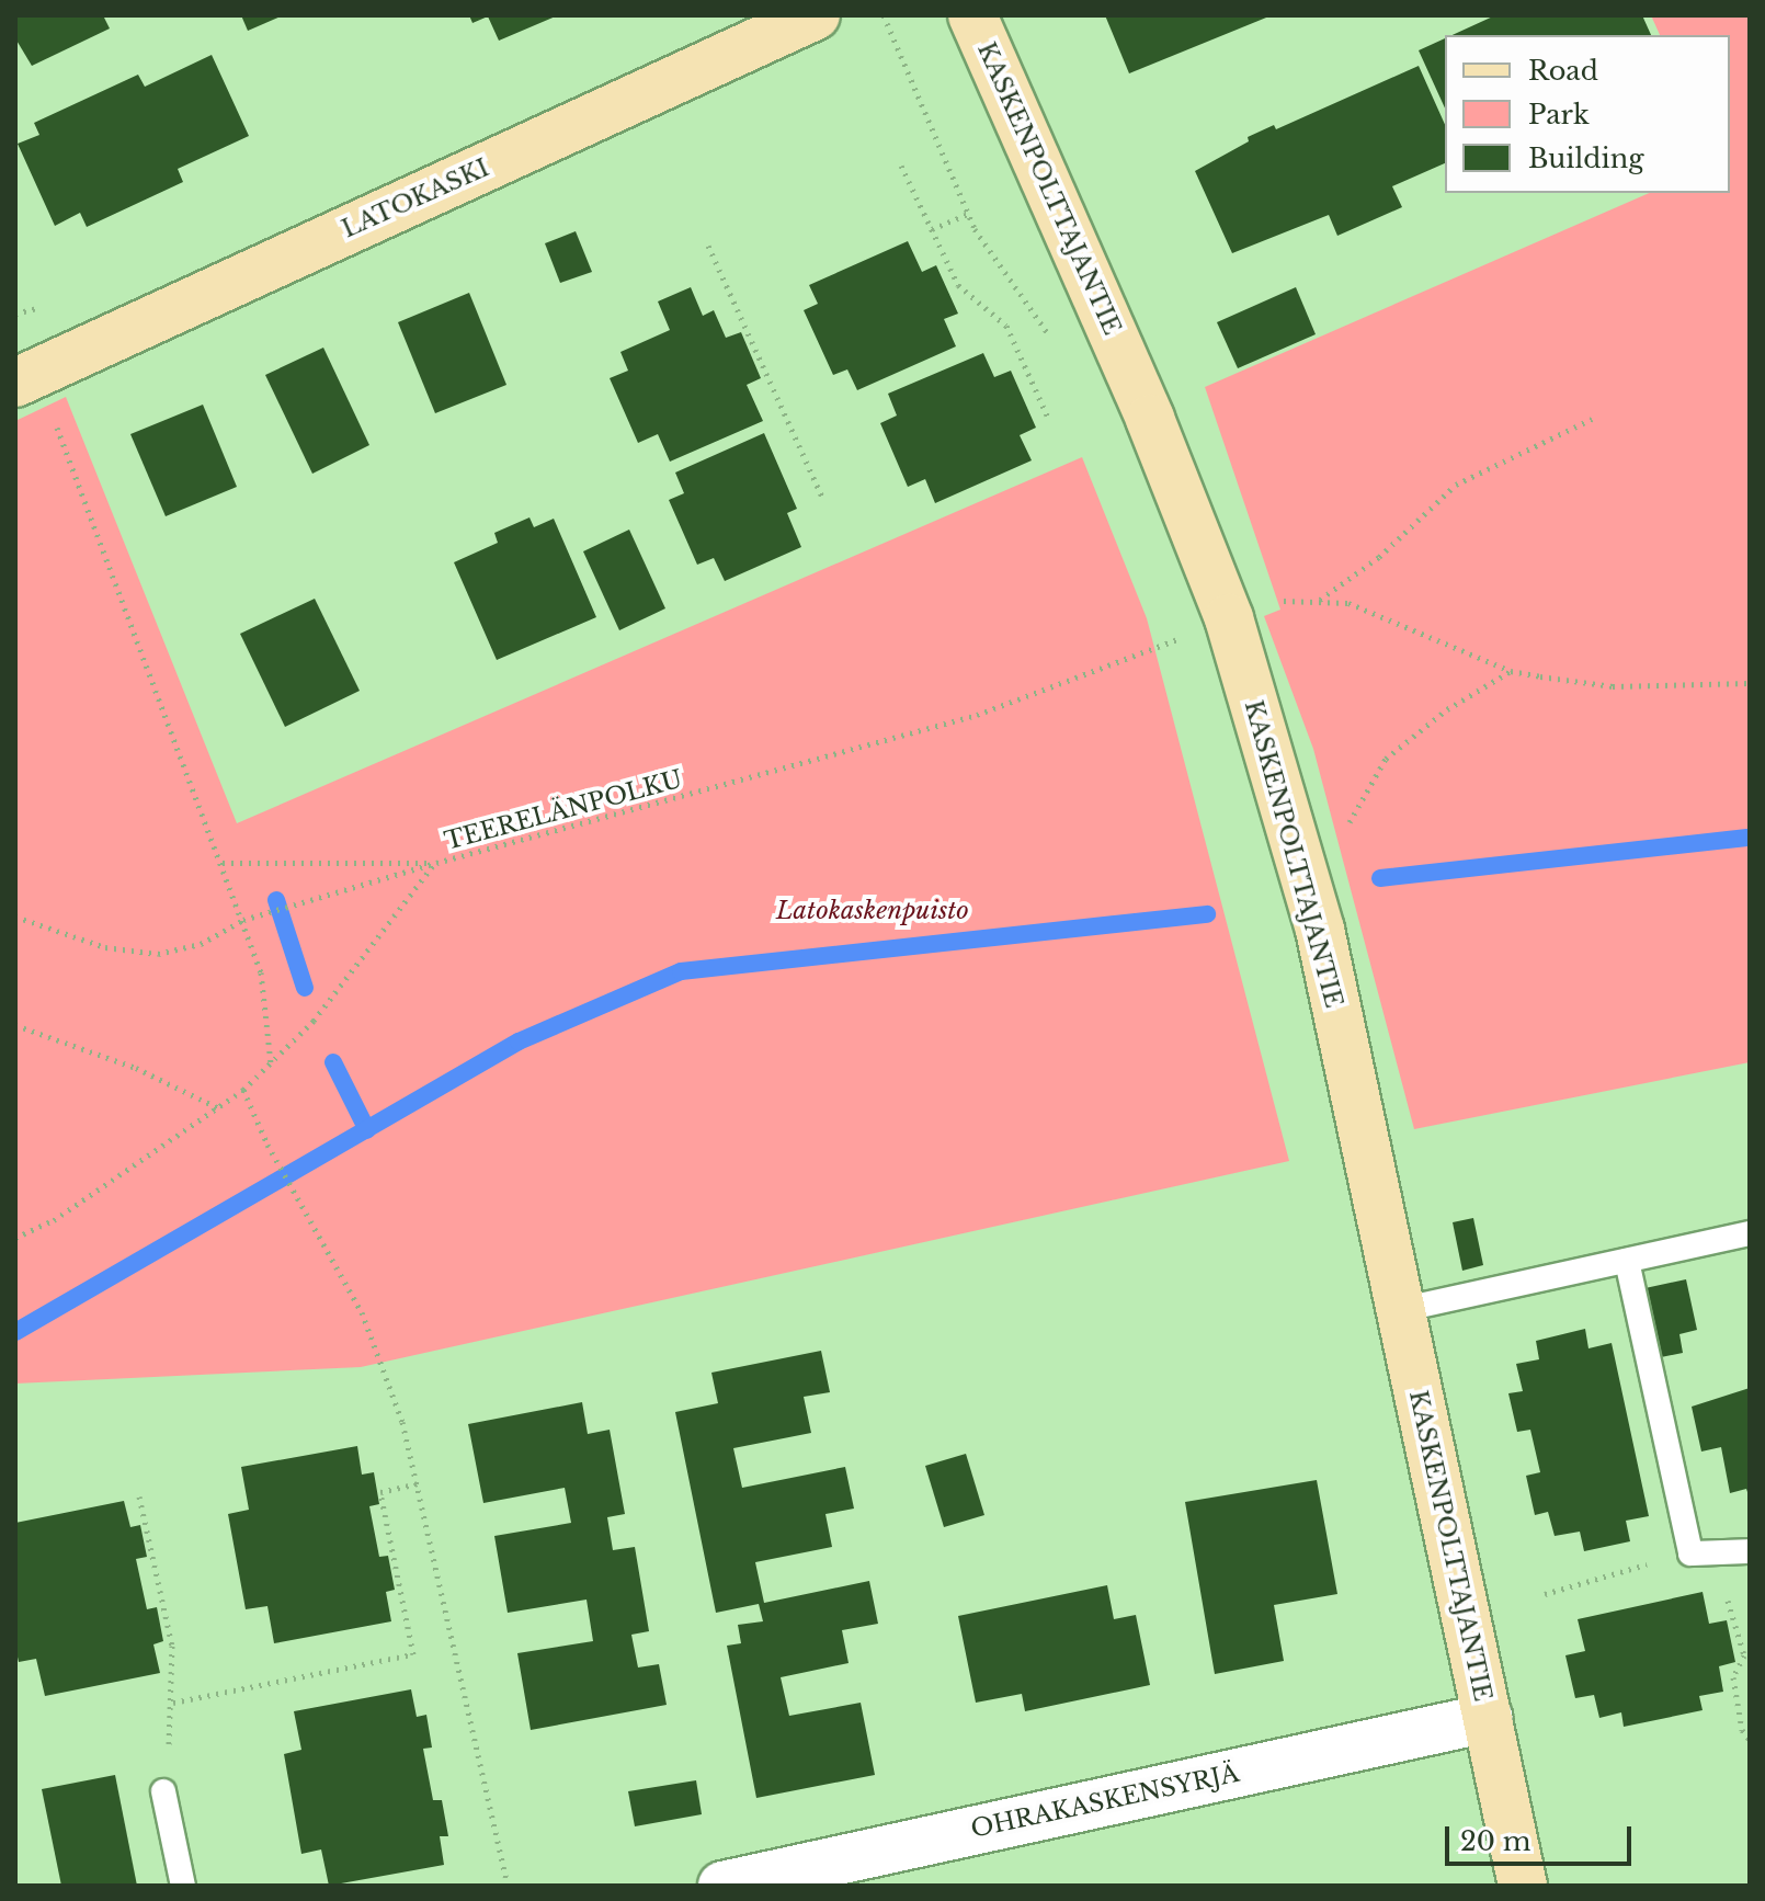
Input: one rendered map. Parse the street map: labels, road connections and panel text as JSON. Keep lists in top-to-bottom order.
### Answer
{
  "streets": {
    "street": ["KASKENPOLTTAJANTIE", "LATOKASKI", "OHRAKASKENSYRJÄ"],
    "path": ["TEERELÄNPOLKU"]
  },
  "crossings": [
    ["KASKENPOLTTAJANTIE", "OHRAKASKENSYRJÄ"]
  ],
  "parks": ["Latokaskenpuisto"],
  "legend": ["Road", "Park", "Building"],
  "scale_bar": "20 m"
}
